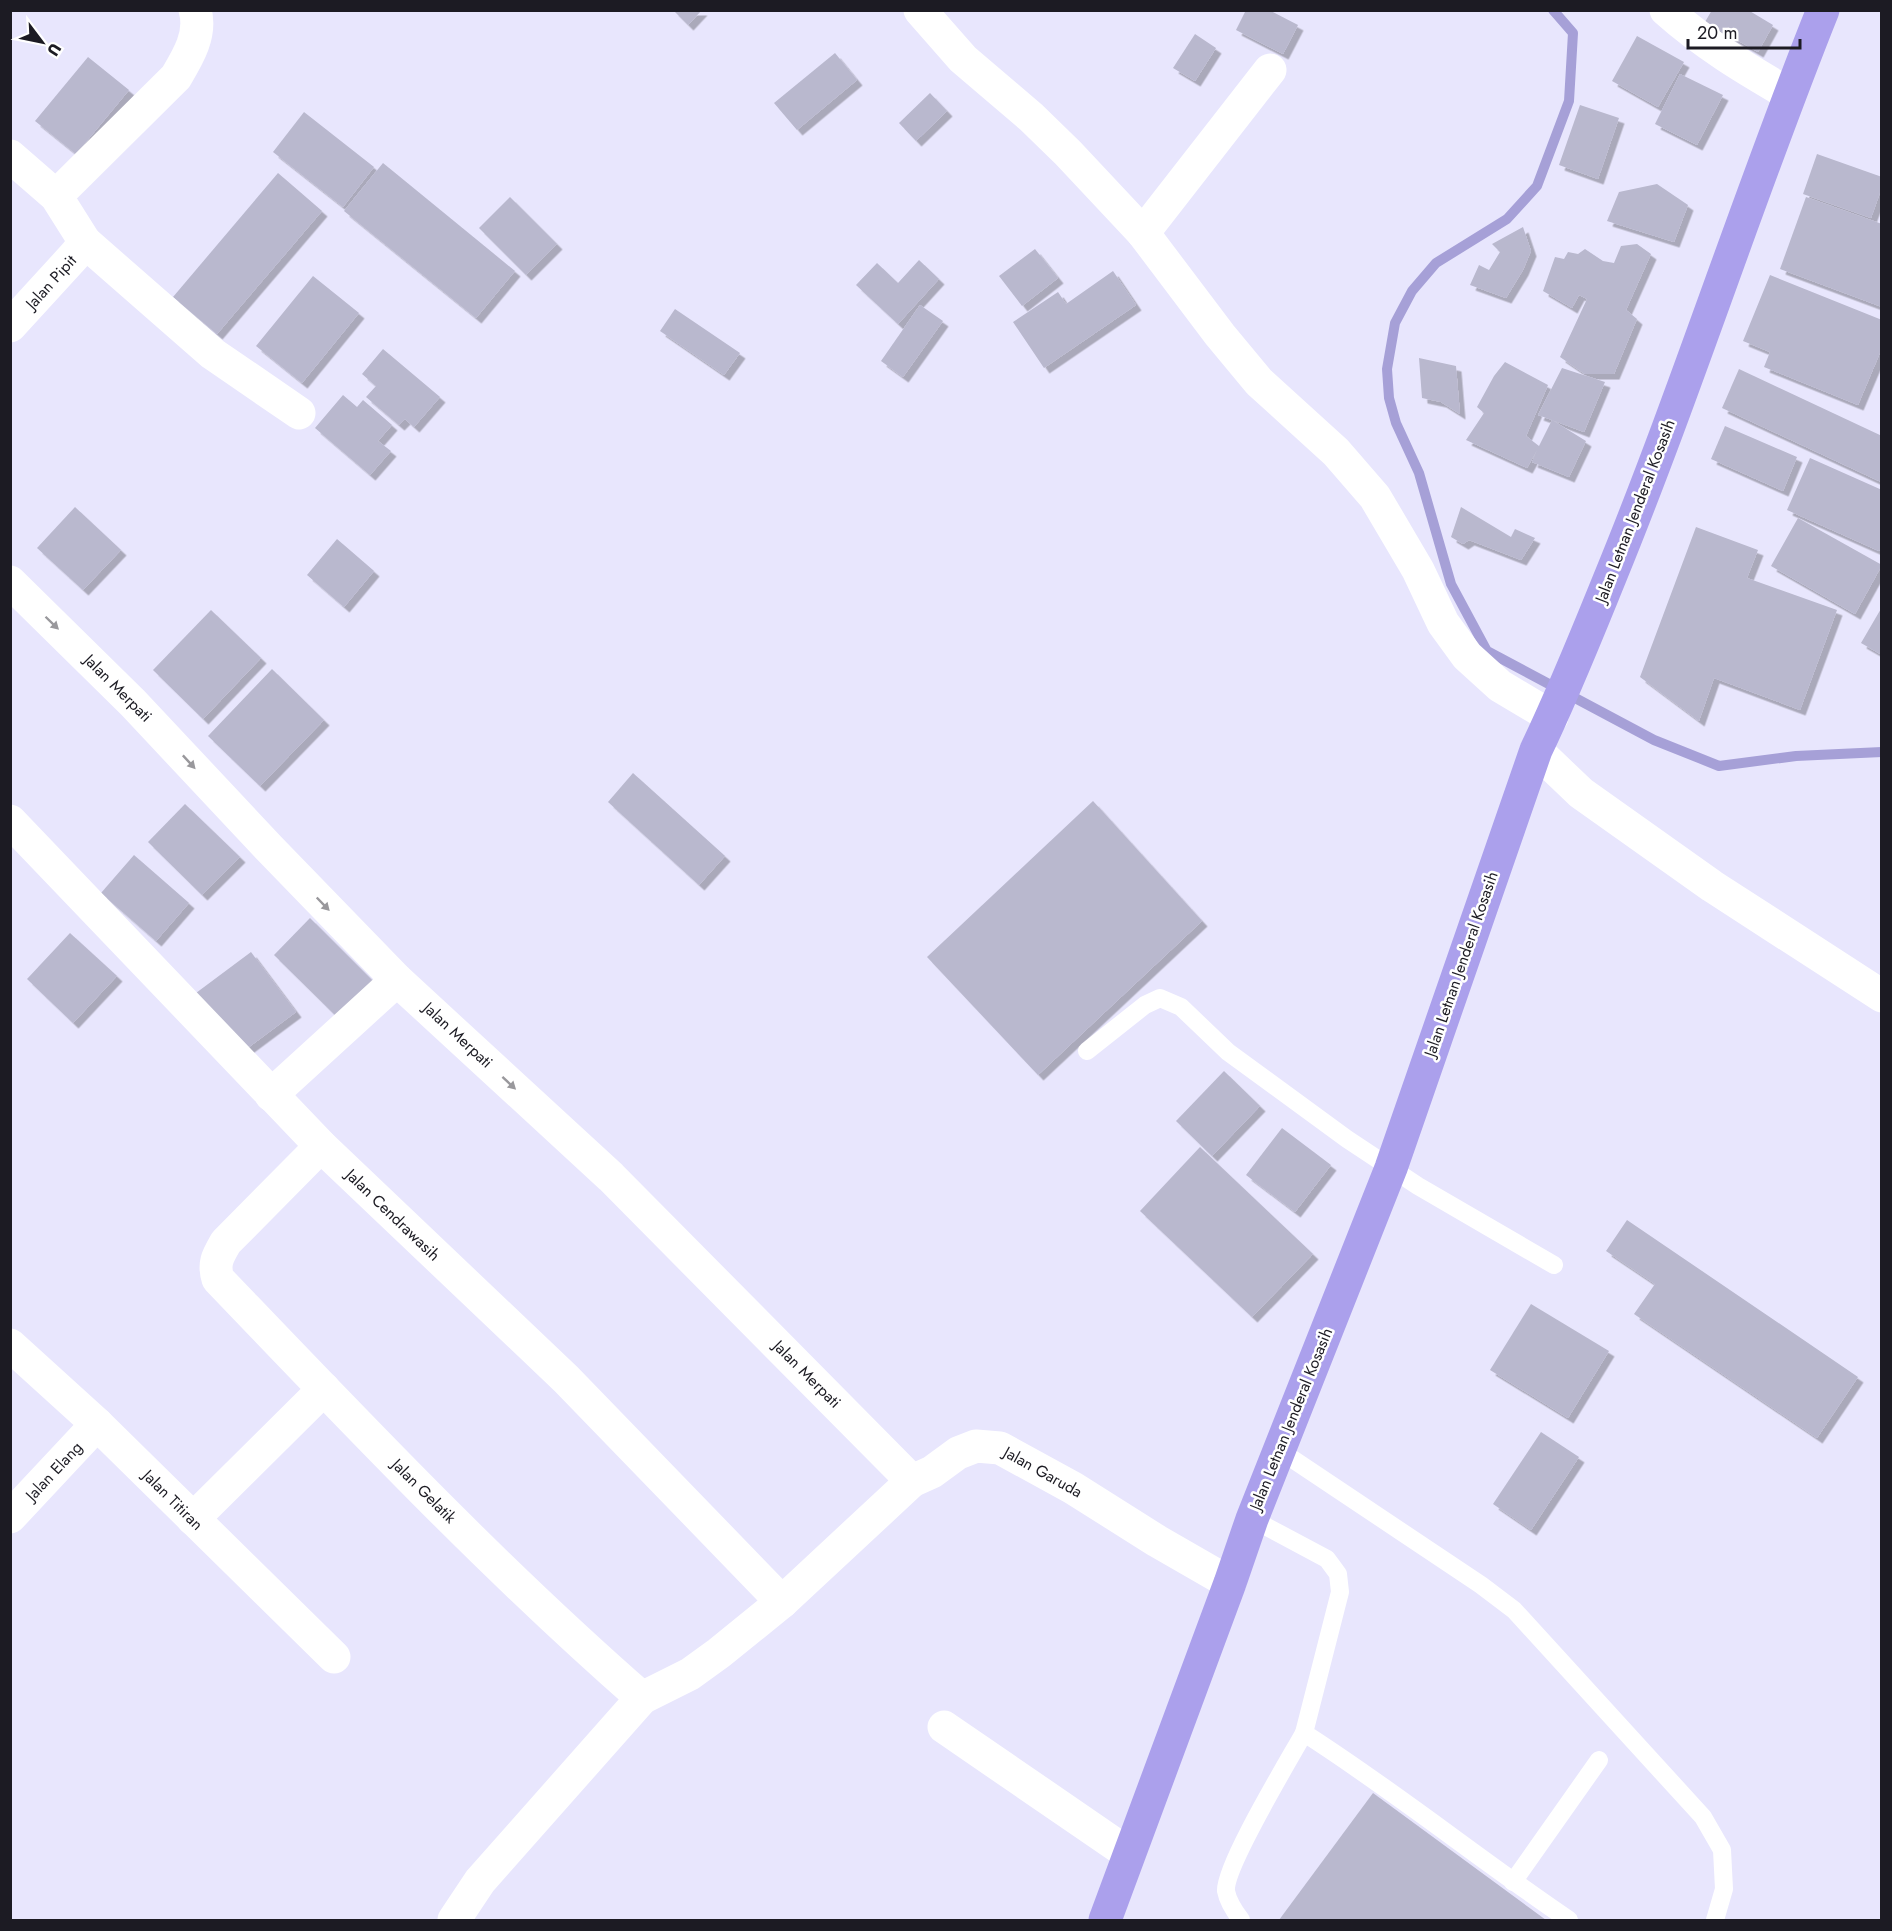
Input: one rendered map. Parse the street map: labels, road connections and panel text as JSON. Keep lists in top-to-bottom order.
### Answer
{
  "streets": {
    "highway": ["Jalan Letnan Jenderal Kosasih"],
    "street": [
      "Jalan Pipit",
      "Jalan Merpati",
      "Jalan Cendrawasih",
      "Jalan Elang",
      "Jalan Garuda",
      "Jalan Gelatik",
      "Jalan Titiran"
    ]
  },
  "crossings": [
    ["Jalan Letnan Jenderal Kosasih", "Jalan Garuda"],
    ["Jalan Merpati", "Jalan Garuda"],
    ["Jalan Cendrawasih", "Jalan Garuda"],
    ["Jalan Cendrawasih", "Jalan Gelatik"],
    ["Jalan Elang", "Jalan Titiran"]
  ],
  "one_way": ["Jalan Merpati"],
  "scale_bar": "20 m",
  "north": "bottom right"
}
